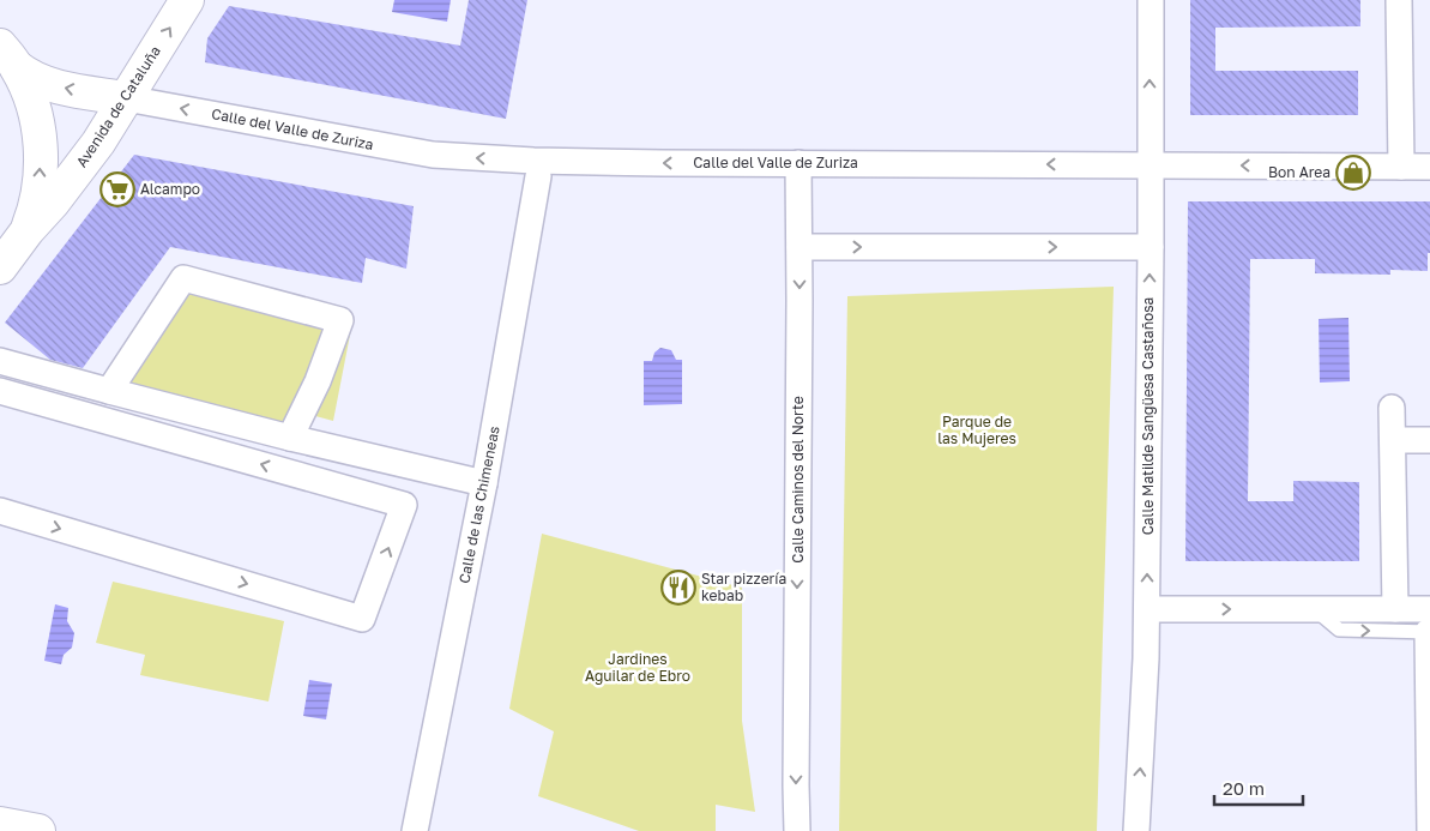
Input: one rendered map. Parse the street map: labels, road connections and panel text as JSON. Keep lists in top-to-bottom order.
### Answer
{
  "streets": {
    "main road": ["Avenida de Cataluña"],
    "street": [
      "Calle del Valle de Zuriza",
      "Calle Matilde Sangüesa Castañosa",
      "Calle Caminos del Norte",
      "Calle de las Chimeneas"
    ]
  },
  "crossings": [
    ["Avenida de Cataluña", "Calle del Valle de Zuriza"],
    ["Calle del Valle de Zuriza", "Calle Matilde Sangüesa Castañosa"],
    ["Calle del Valle de Zuriza", "Calle Caminos del Norte"]
  ],
  "one_way": [
    "Avenida de Cataluña",
    "Calle del Valle de Zuriza",
    "Calle Matilde Sangüesa Castañosa",
    "Calle Caminos del Norte"
  ],
  "parks": ["Parque de las Mujeres", "Jardines Aguilar de Ebro"],
  "places": {
    "shop": ["Bon Area"],
    "supermarket": ["Alcampo"],
    "restaurant": ["Star pizzería kebab"]
  },
  "scale_bar": "20 m"
}
